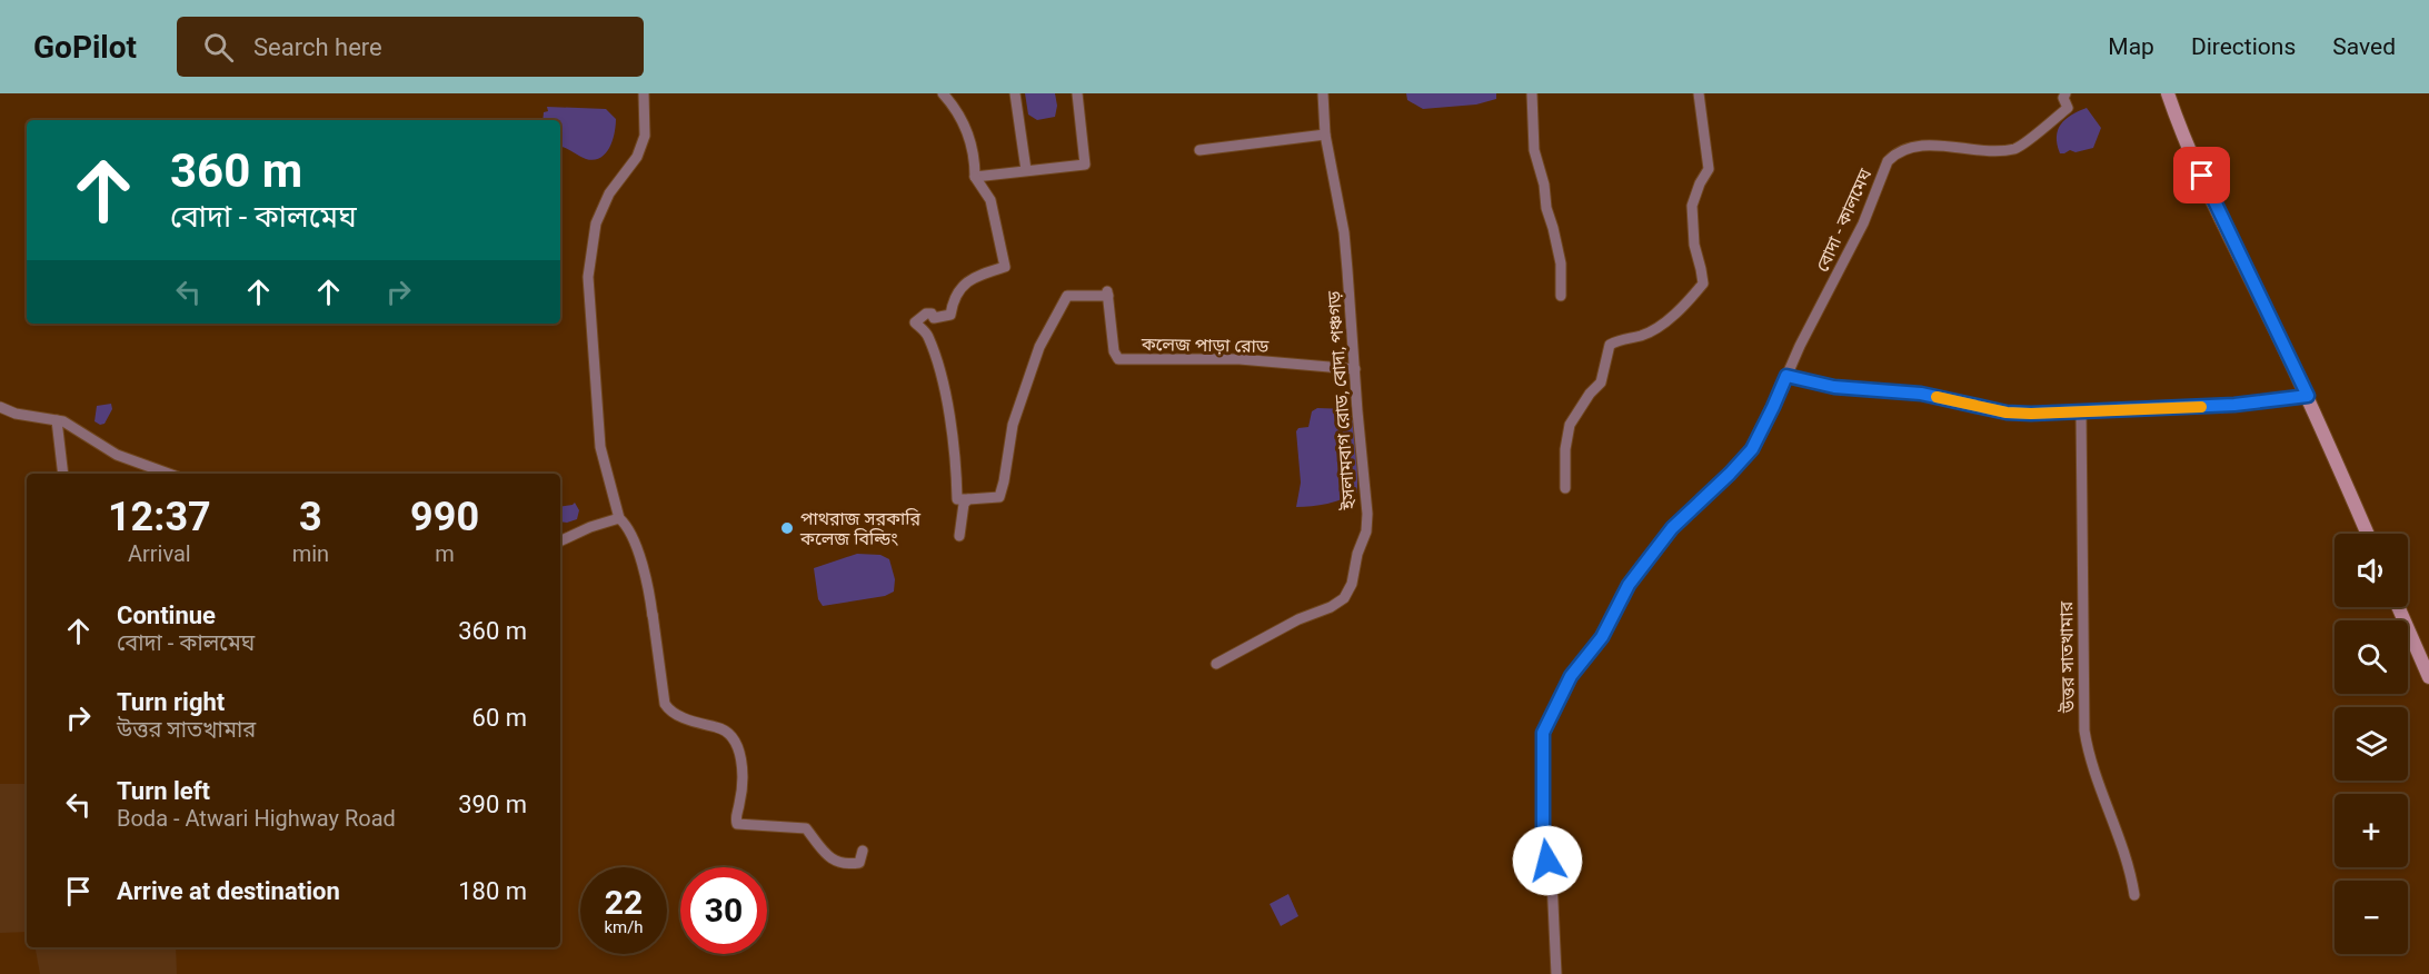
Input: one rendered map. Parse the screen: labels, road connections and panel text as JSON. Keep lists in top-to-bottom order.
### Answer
{
  "streets": {
    "street": [
      "বোদা - কালমেঘ",
      "কলেজ পাড়া রোড",
      "ইসলামবাগ রোড, বোদা, পঞ্চগড়",
      "উত্তর সাতখামার"
    ]
  },
  "crossings": [
    ["কলেজ পাড়া রোড", "ইসলামবাগ রোড, বোদা, পঞ্চগড়"]
  ],
  "places": ["পাথরাজ সরকারি কলেজ বিল্ডিং"],
  "page": {
    "header": "GoPilot",
    "search": "Search here",
    "nav": ["Map", "Directions", "Saved"],
    "turn": ["360 m", "বোদা - কালমেঘ"],
    "eta": [
      "12:37",
      "Arrival",
      "3",
      "min",
      "990",
      "m"
    ],
    "map_buttons": ["+", "−"],
    "list": [
      {
        "name": "Continue",
        "note": "বোদা - কালমেঘ",
        "value": "360 m"
      },
      {
        "name": "Turn right",
        "note": "উত্তর সাতখামার",
        "value": "60 m"
      },
      {
        "name": "Turn left",
        "note": "Boda - Atwari Highway Road",
        "value": "390 m"
      },
      {
        "name": "Arrive at destination",
        "value": "180 m"
      }
    ],
    "speed": "22 km/h",
    "limit": "30"
  }
}
